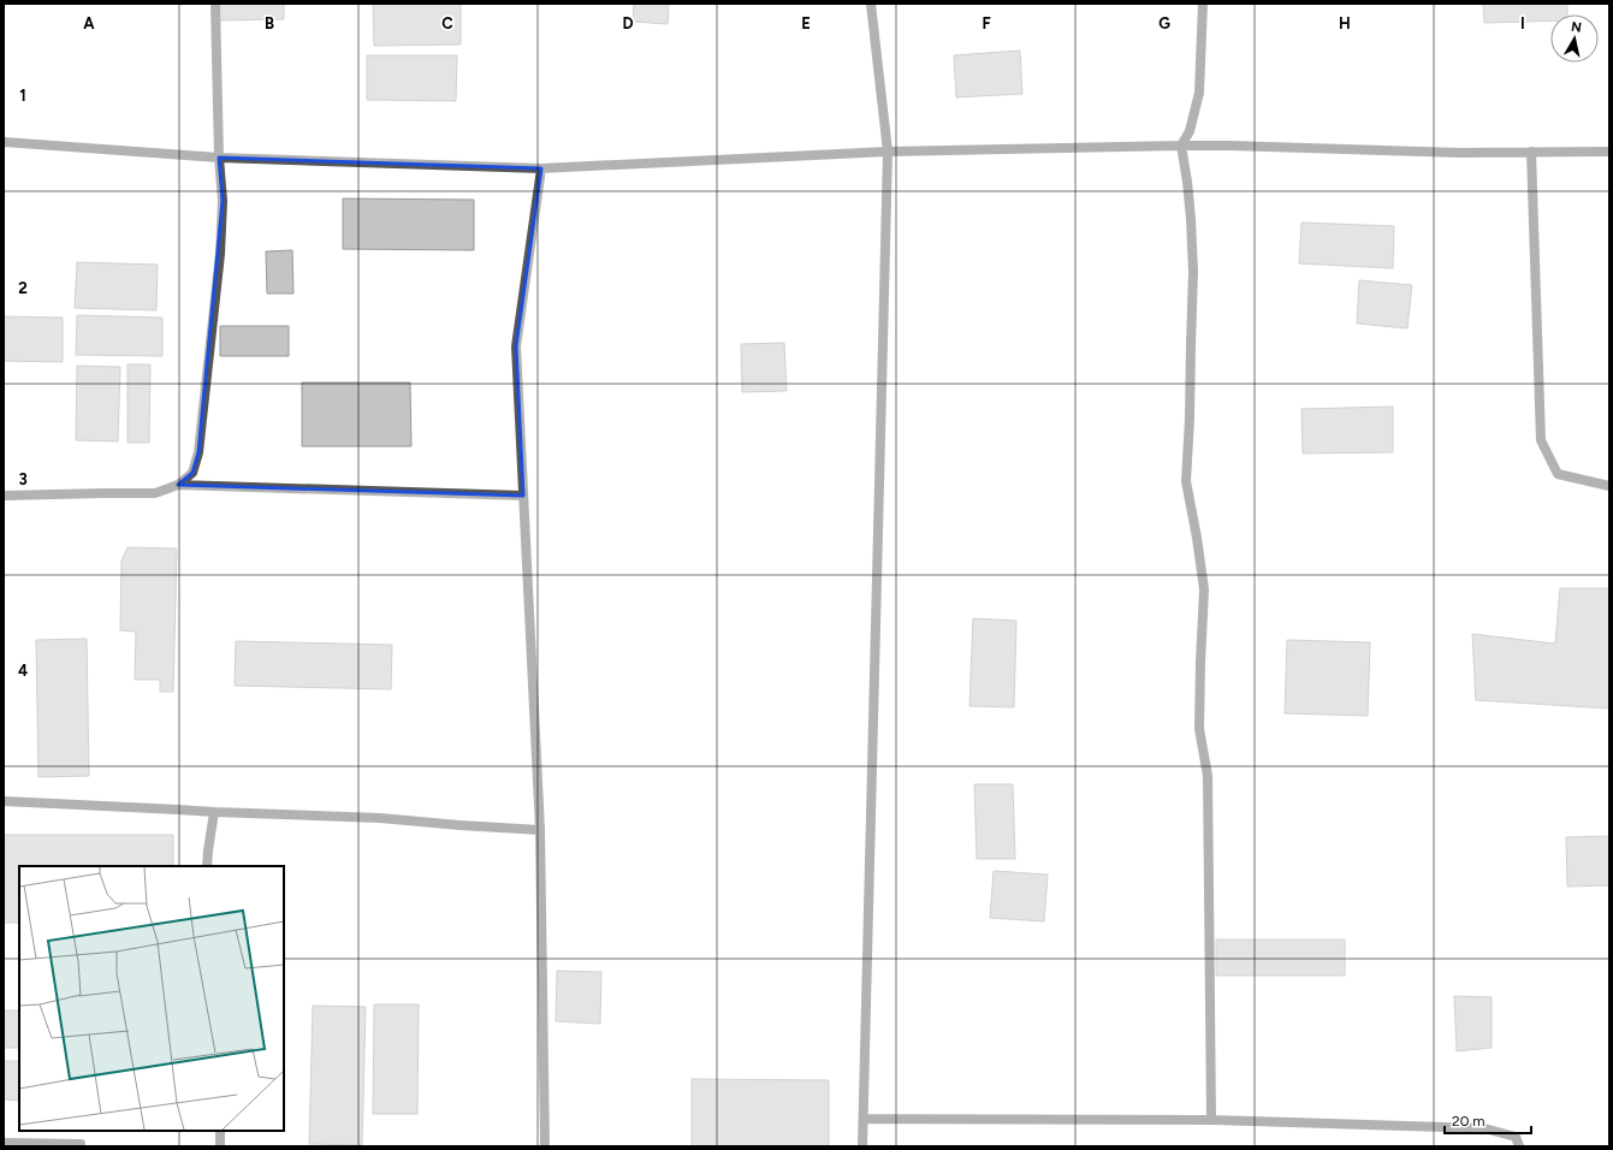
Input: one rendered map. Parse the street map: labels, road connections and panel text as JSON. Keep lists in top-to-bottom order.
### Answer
{
  "scale_bar": "20 m",
  "north": "top",
  "grid": {
    "columns": [
      "A",
      "B",
      "C",
      "D",
      "E",
      "F",
      "G",
      "H",
      "I"
    ],
    "rows": [
      "1",
      "2",
      "3",
      "4"
    ]
  }
}
